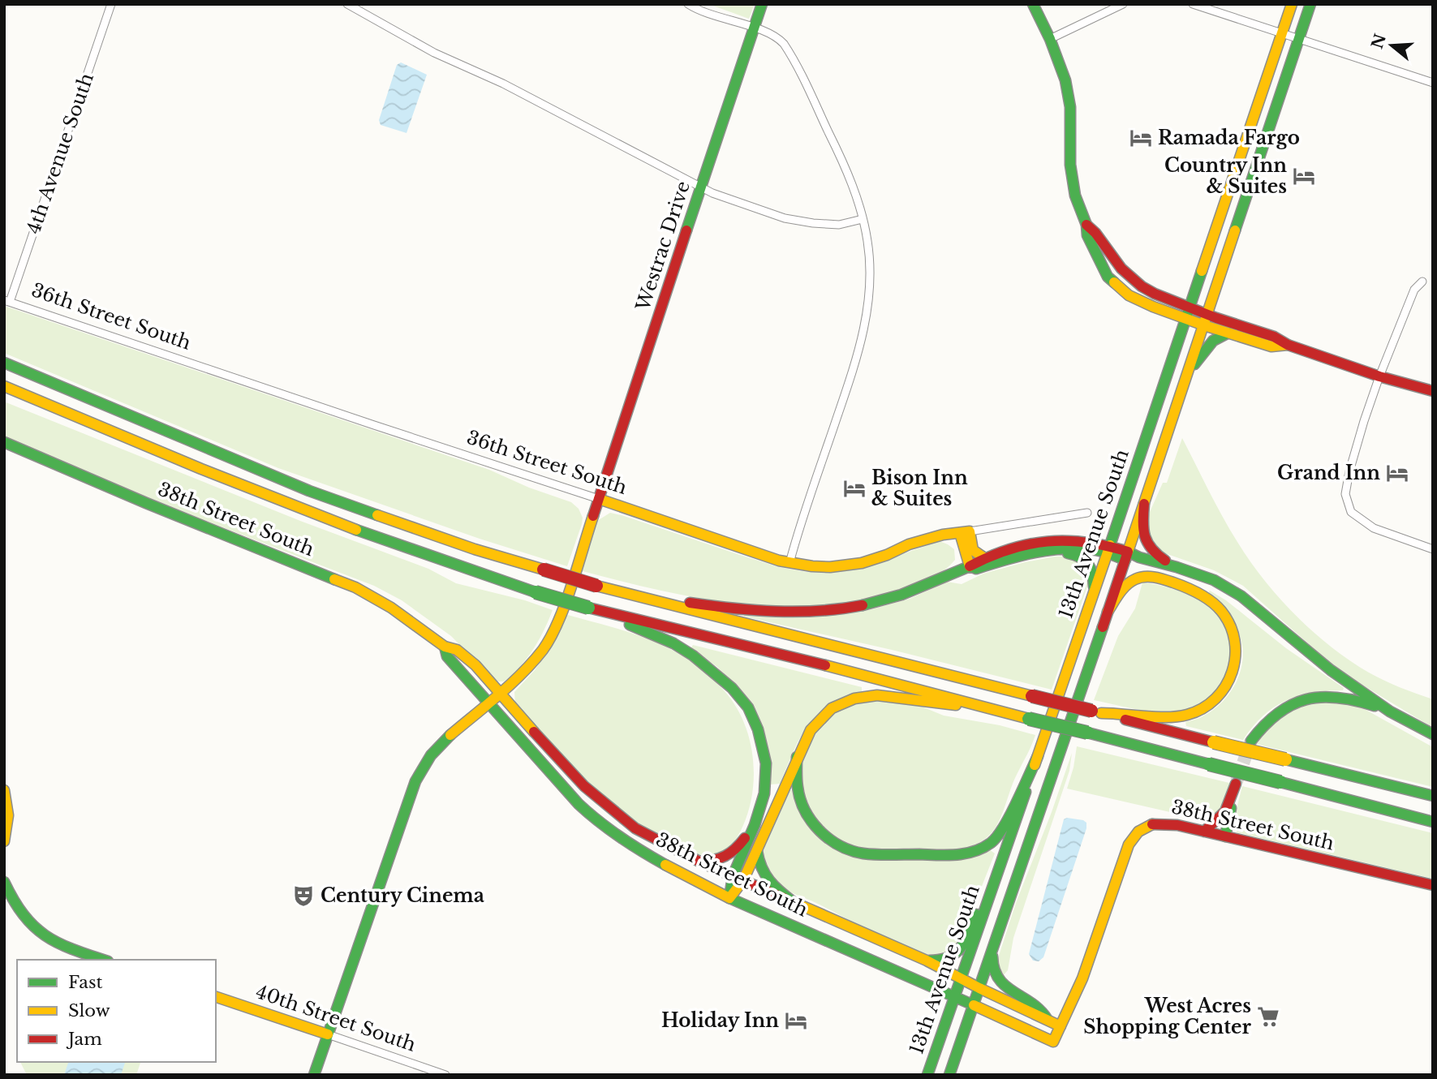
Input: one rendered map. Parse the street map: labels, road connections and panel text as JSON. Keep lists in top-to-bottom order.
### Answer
{
  "streets": {
    "main road": [
      "Westrac Drive",
      "36th Street South",
      "38th Street South",
      "13th Avenue South",
      "40th Street South"
    ],
    "street": ["4th Avenue South"]
  },
  "crossings": [
    ["4th Avenue South", "36th Street South"],
    ["Westrac Drive", "36th Street South"],
    ["Westrac Drive", "38th Street South"],
    ["Westrac Drive", "40th Street South"],
    ["38th Street South", "13th Avenue South"]
  ],
  "places": {
    "hotel": [
      "Ramada Fargo",
      "Country Inn & Suites",
      "Grand Inn",
      "Bison Inn & Suites",
      "Holiday Inn"
    ],
    "theatre": ["Century Cinema"],
    "supermarket": ["West Acres Shopping Center"]
  },
  "legend": ["Fast", "Slow", "Jam"],
  "north": "left"
}
